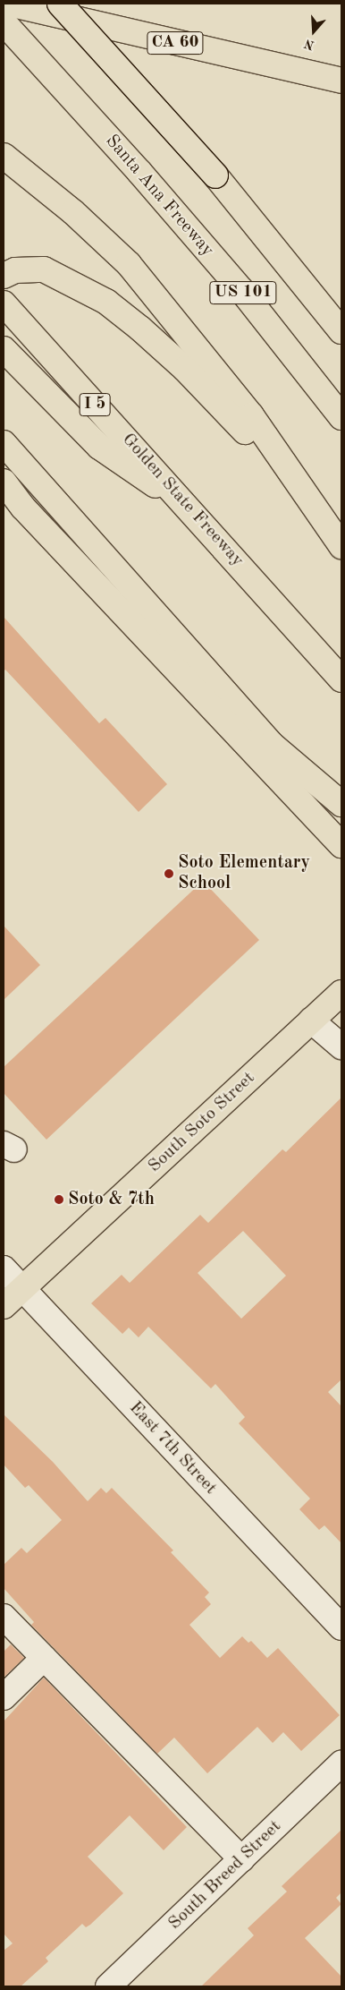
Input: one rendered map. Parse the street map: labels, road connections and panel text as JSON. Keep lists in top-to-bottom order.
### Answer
{
  "streets": {
    "main road": [
      "CA 60",
      "Santa Ana Freeway",
      "US 101",
      "I 5",
      "Golden State Freeway",
      "South Soto Street"
    ],
    "street": ["East 7th Street", "South Breed Street"]
  },
  "crossings": [
    ["South Soto Street", "East 7th Street"]
  ],
  "places": ["Soto Elementary School", "Soto & 7th"],
  "north": "bottom"
}
